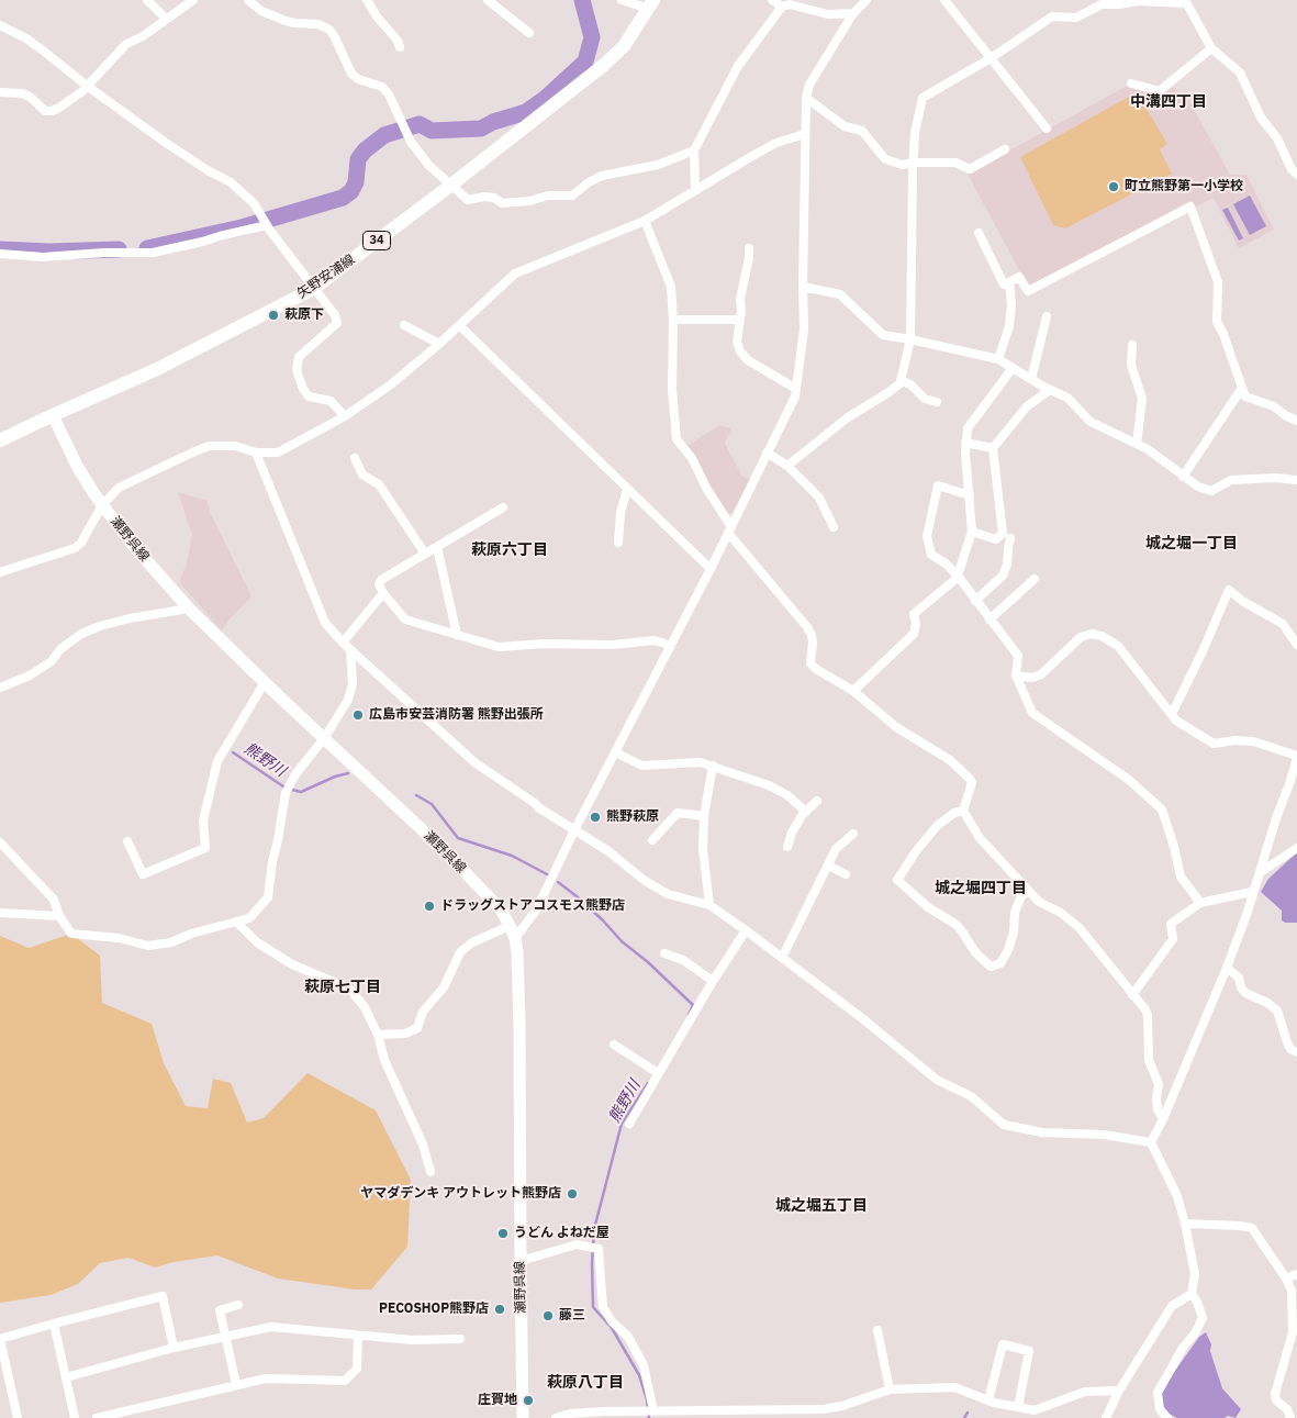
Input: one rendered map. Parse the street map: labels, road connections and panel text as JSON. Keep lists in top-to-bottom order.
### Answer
{
  "streets": {
    "main road": ["34", "矢野安浦線", "瀬野呉線"]
  },
  "crossings": [
    ["矢野安浦線", "瀬野呉線"]
  ],
  "districts": [
    "中溝四丁目",
    "城之堀一丁目",
    "萩原六丁目",
    "城之堀四丁目",
    "萩原七丁目",
    "城之堀五丁目",
    "萩原八丁目"
  ],
  "water": ["熊野川"],
  "places": [
    "町立熊野第一小学校",
    "萩原下",
    "広島市安芸消防署 熊野出張所",
    "熊野萩原",
    "ドラッグストアコスモス熊野店",
    "ヤマダデンキ アウトレット熊野店",
    "うどん よねだ屋",
    "PECOSHOP熊野店",
    "藤三",
    "庄賀地"
  ]
}
